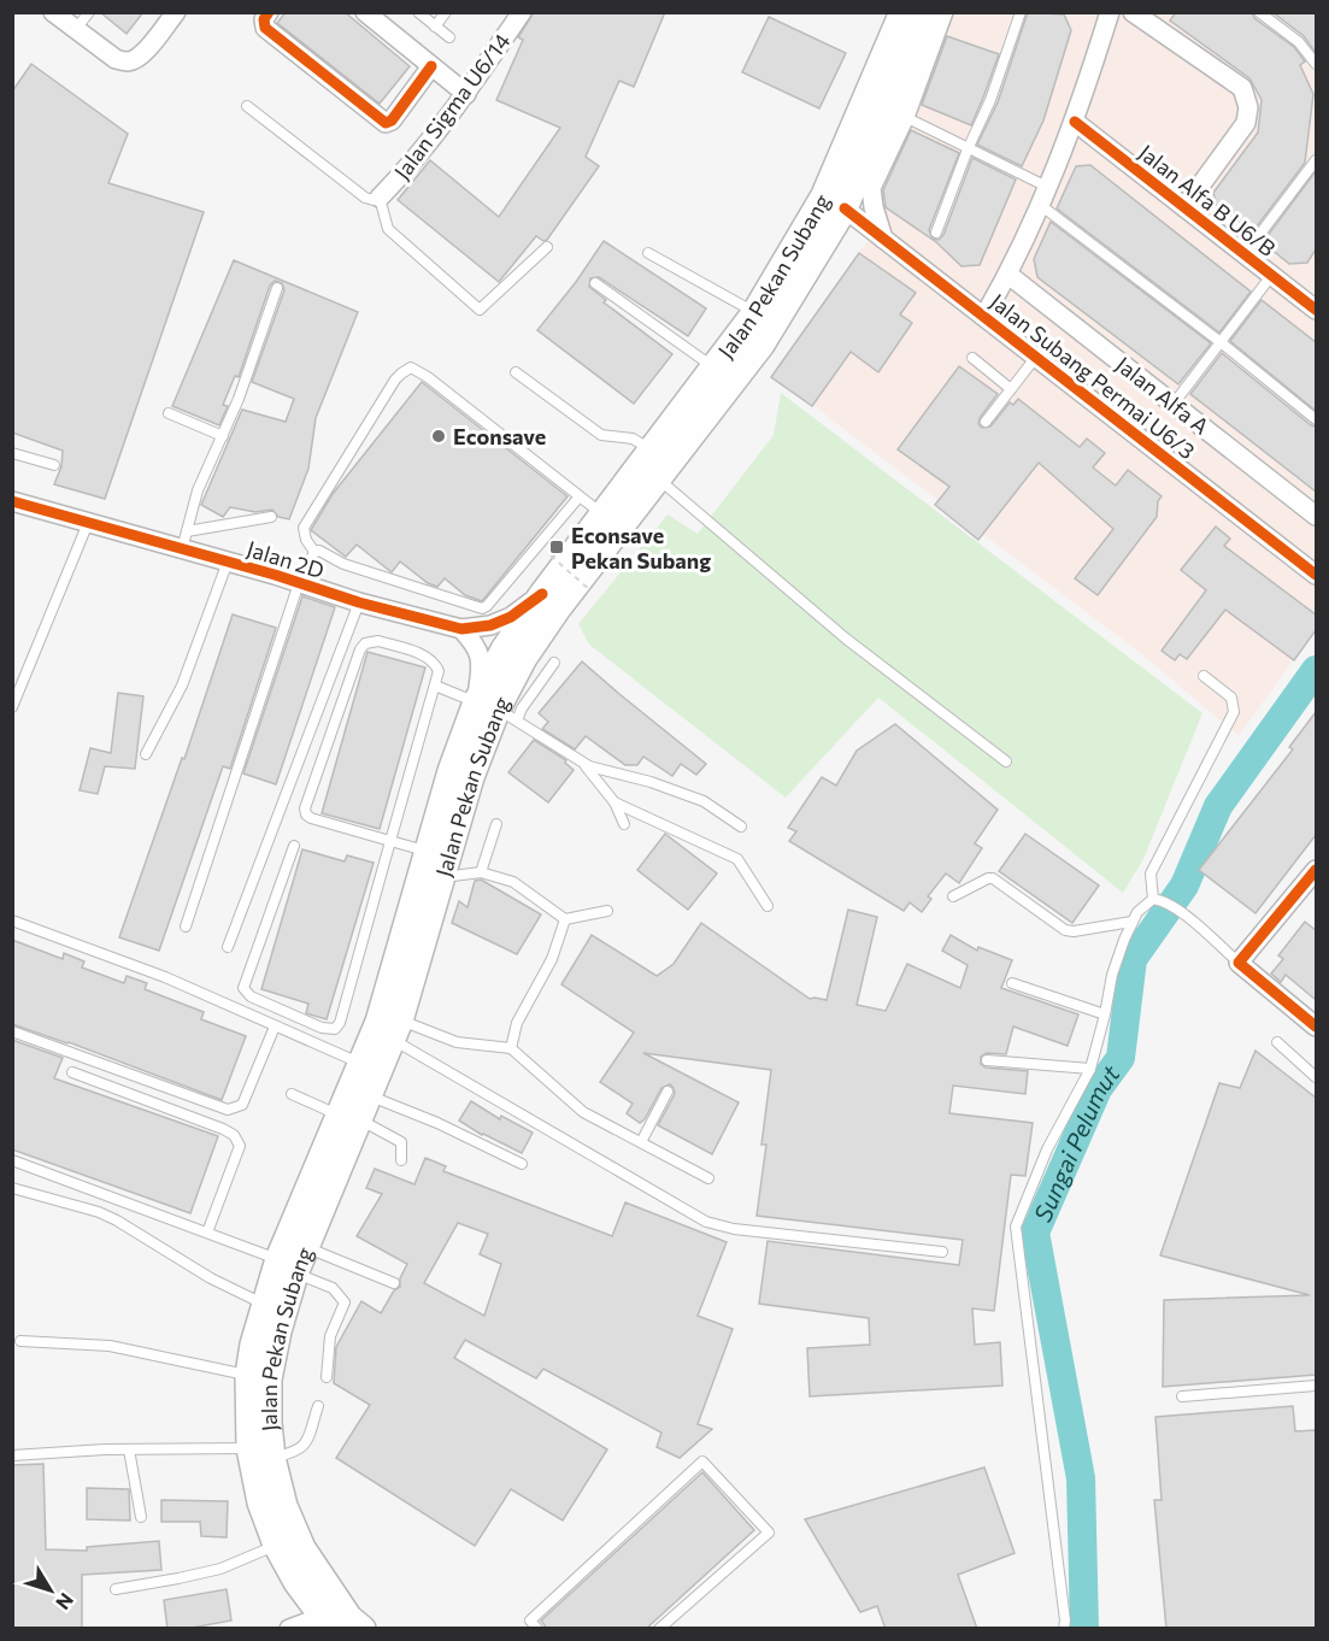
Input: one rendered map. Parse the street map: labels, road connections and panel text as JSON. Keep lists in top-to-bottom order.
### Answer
{
  "streets": {
    "main road": ["Jalan Pekan Subang"],
    "street": [
      "Jalan Sigma U6/14",
      "Jalan Alfa B U6/B",
      "Jalan Subang Permai U6/3",
      "Jalan Alfa A",
      "Jalan 2D"
    ]
  },
  "crossings": [
    ["Jalan Pekan Subang", "Jalan Subang Permai U6/3"],
    ["Jalan Pekan Subang", "Jalan 2D"]
  ],
  "water": ["Sungai Pelumut"],
  "places": {
    "other": ["Econsave"],
    "transit": ["Econsave Pekan Subang"]
  },
  "north": "bottom right"
}
